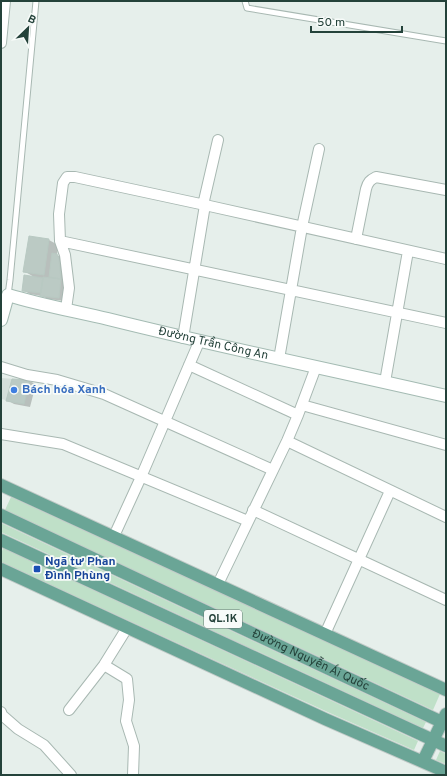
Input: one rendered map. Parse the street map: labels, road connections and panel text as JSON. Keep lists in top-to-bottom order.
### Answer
{
  "streets": {
    "main road": ["QL.1K", "Đường Nguyễn Ái Quốc"],
    "street": ["Đường Trần Công An"]
  },
  "places": {
    "other": ["Bách hóa Xanh"],
    "transit": ["Ngã tư Phan Đình Phùng"]
  },
  "scale_bar": "50 m",
  "north": "top right"
}
